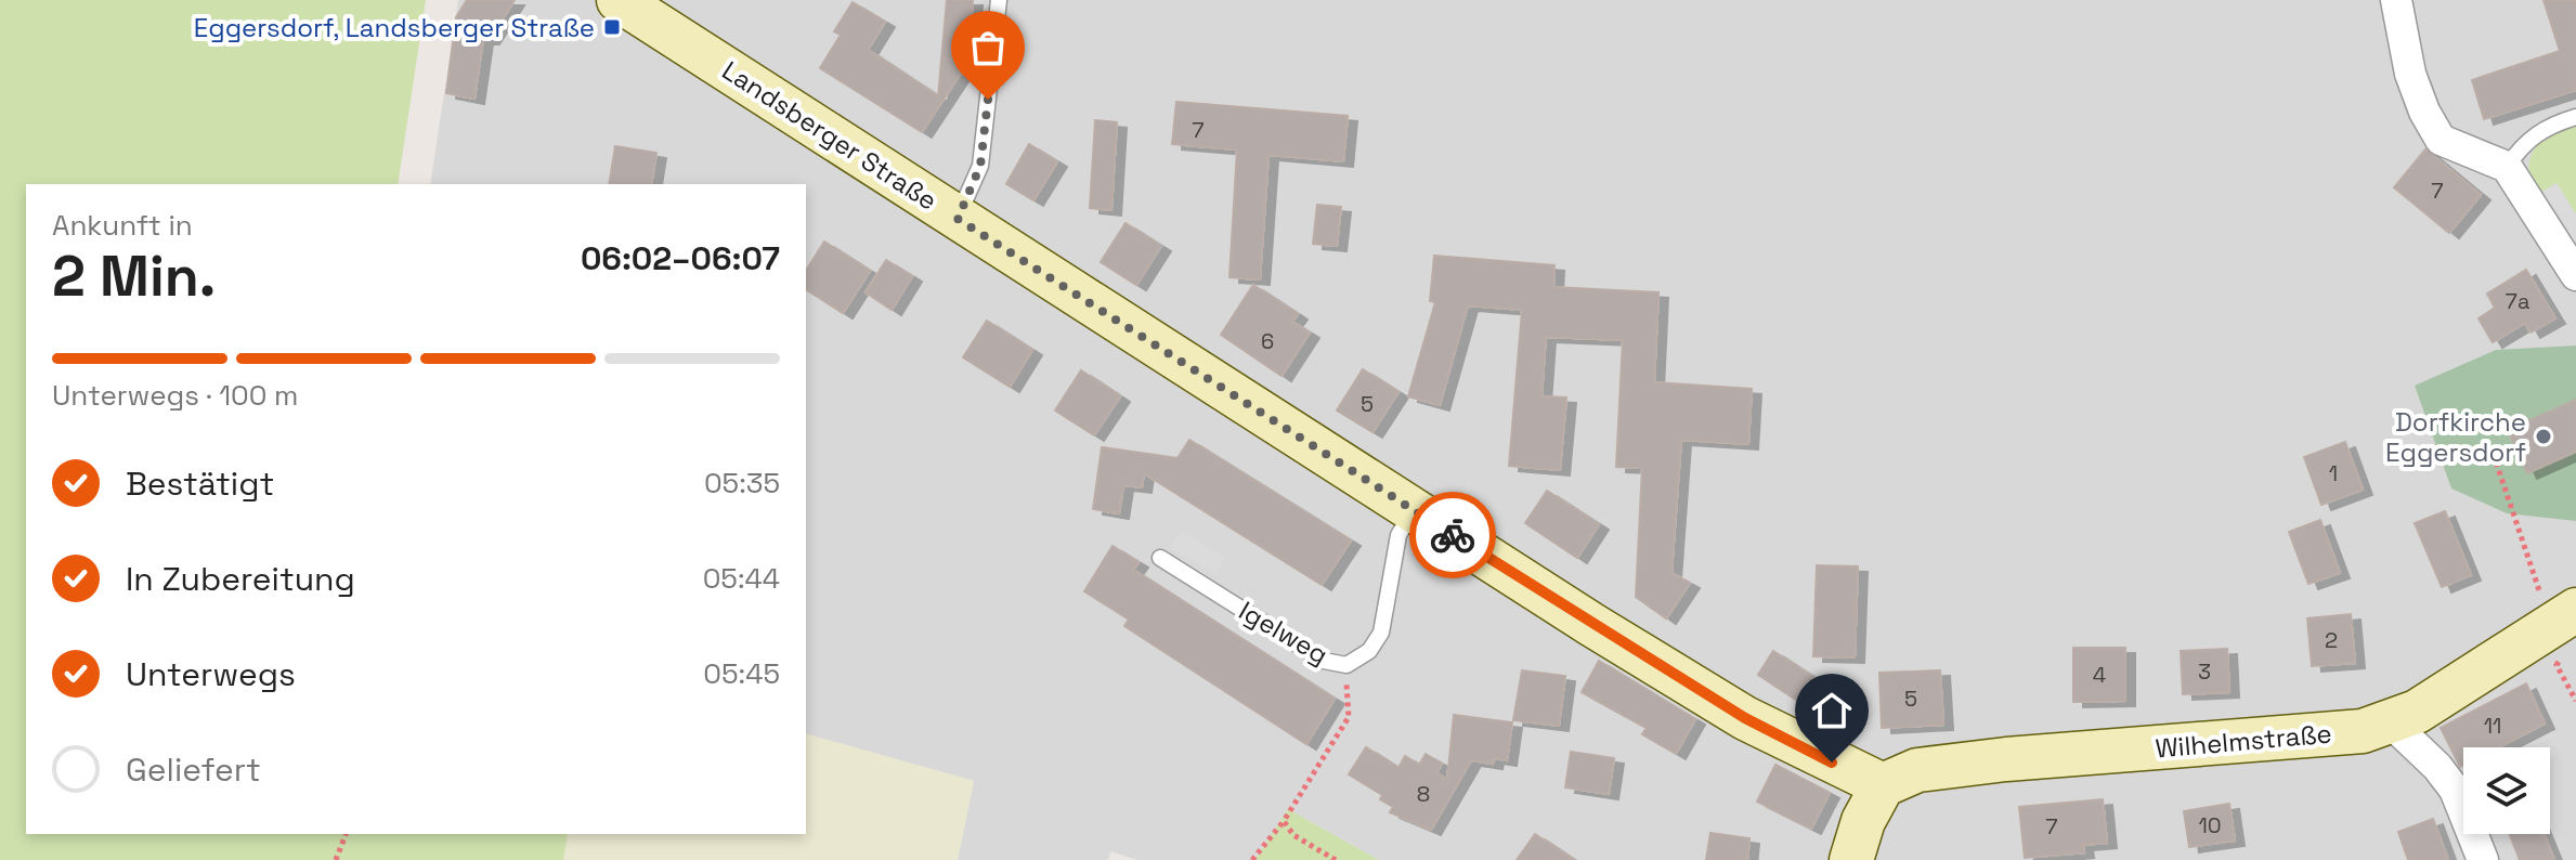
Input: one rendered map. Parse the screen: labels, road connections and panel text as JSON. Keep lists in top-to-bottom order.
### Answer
{
  "streets": {
    "main road": ["Landsberger Straße", "Wilhelmstraße"],
    "lane": ["Igelweg"]
  },
  "crossings": [
    ["Landsberger Straße", "Igelweg"],
    ["Landsberger Straße", "Wilhelmstraße"]
  ],
  "places": {
    "transit": ["Eggersdorf, Landsberger Straße"],
    "other": ["Dorfkirche Eggersdorf"]
  },
  "house_numbers": [
    "7",
    "7",
    "7a",
    "6",
    "5",
    "1",
    "2",
    "3",
    "4",
    "5",
    "11",
    "8",
    "10",
    "7"
  ],
  "page": {
    "heading": ["2 Min.", "Ankunft in", "06:02–06:07"],
    "bar": "Unterwegs · 100 m",
    "list": [
      ["Bestätigt", "05:35"],
      ["In Zubereitung", "05:44"],
      ["Unterwegs", "05:45"],
      "Geliefert"
    ]
  }
}
